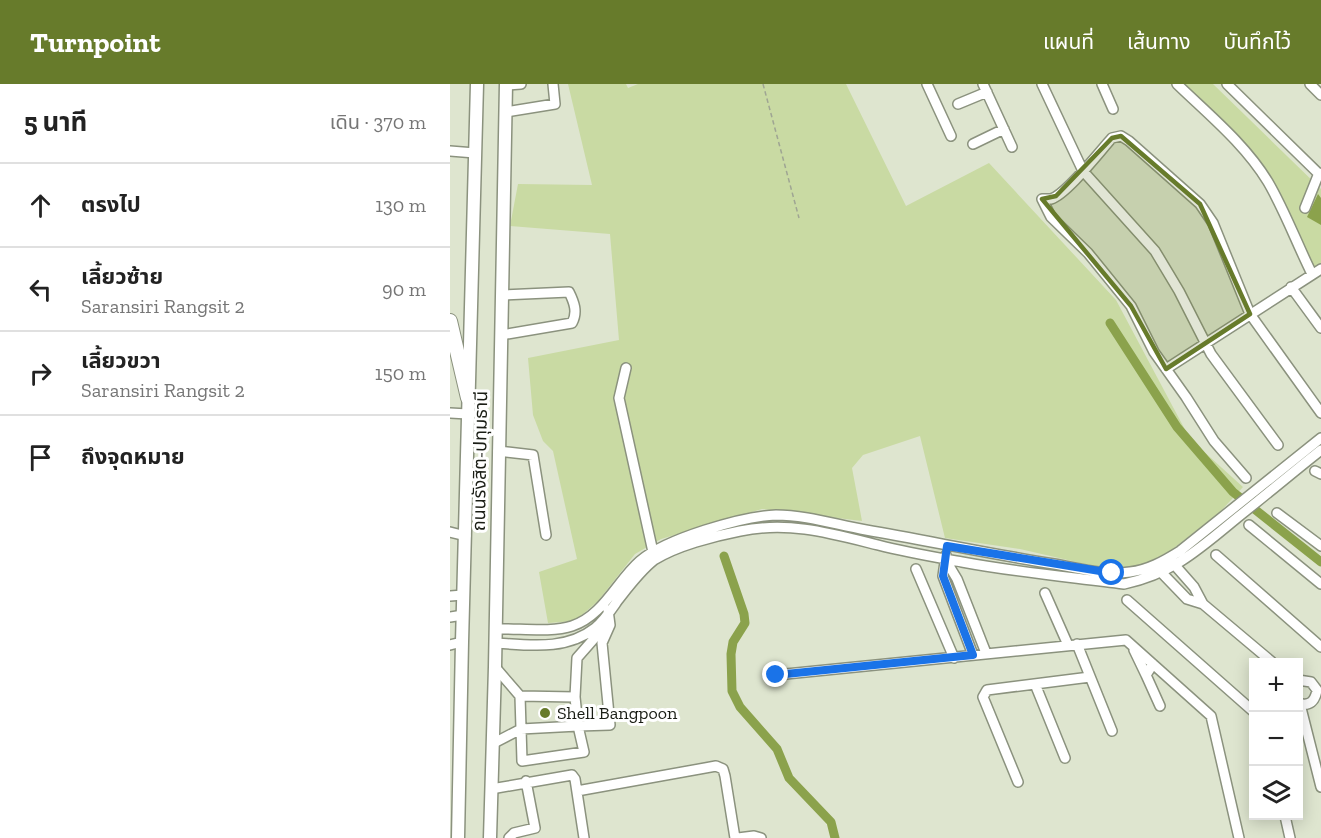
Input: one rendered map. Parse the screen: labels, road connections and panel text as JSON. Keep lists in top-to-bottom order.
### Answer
{
  "streets": {
    "main road": ["ถนนรังสิต-ปทุมธานี"]
  },
  "places": ["Shell Bangpoon"],
  "page": {
    "header": "Turnpoint",
    "nav": ["แผนที่", "เส้นทาง", "บันทึกไว้"],
    "heading": ["5 นาที", "เดิน · 370 m"],
    "list": [
      ["ตรงไป", "130 m"],
      ["เลี้ยวซ้าย", "Saransiri Rangsit 2", "90 m"],
      ["เลี้ยวขวา", "Saransiri Rangsit 2", "150 m"],
      "ถึงจุดหมาย"
    ],
    "map_buttons": ["+", "−"]
  }
}
